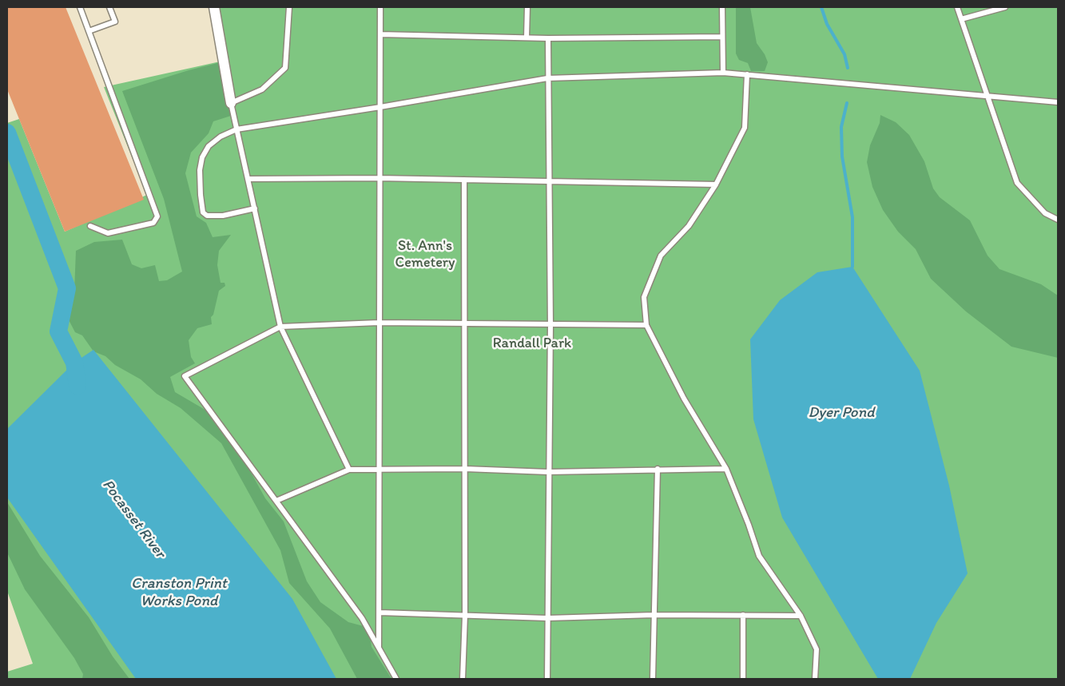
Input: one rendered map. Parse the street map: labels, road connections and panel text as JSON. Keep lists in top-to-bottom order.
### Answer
{
  "water": ["Dyer Pond", "Pocasset River", "Cranston Print Works Pond"],
  "parks": ["St. Ann's Cemetery", "Randall Park"]
}
